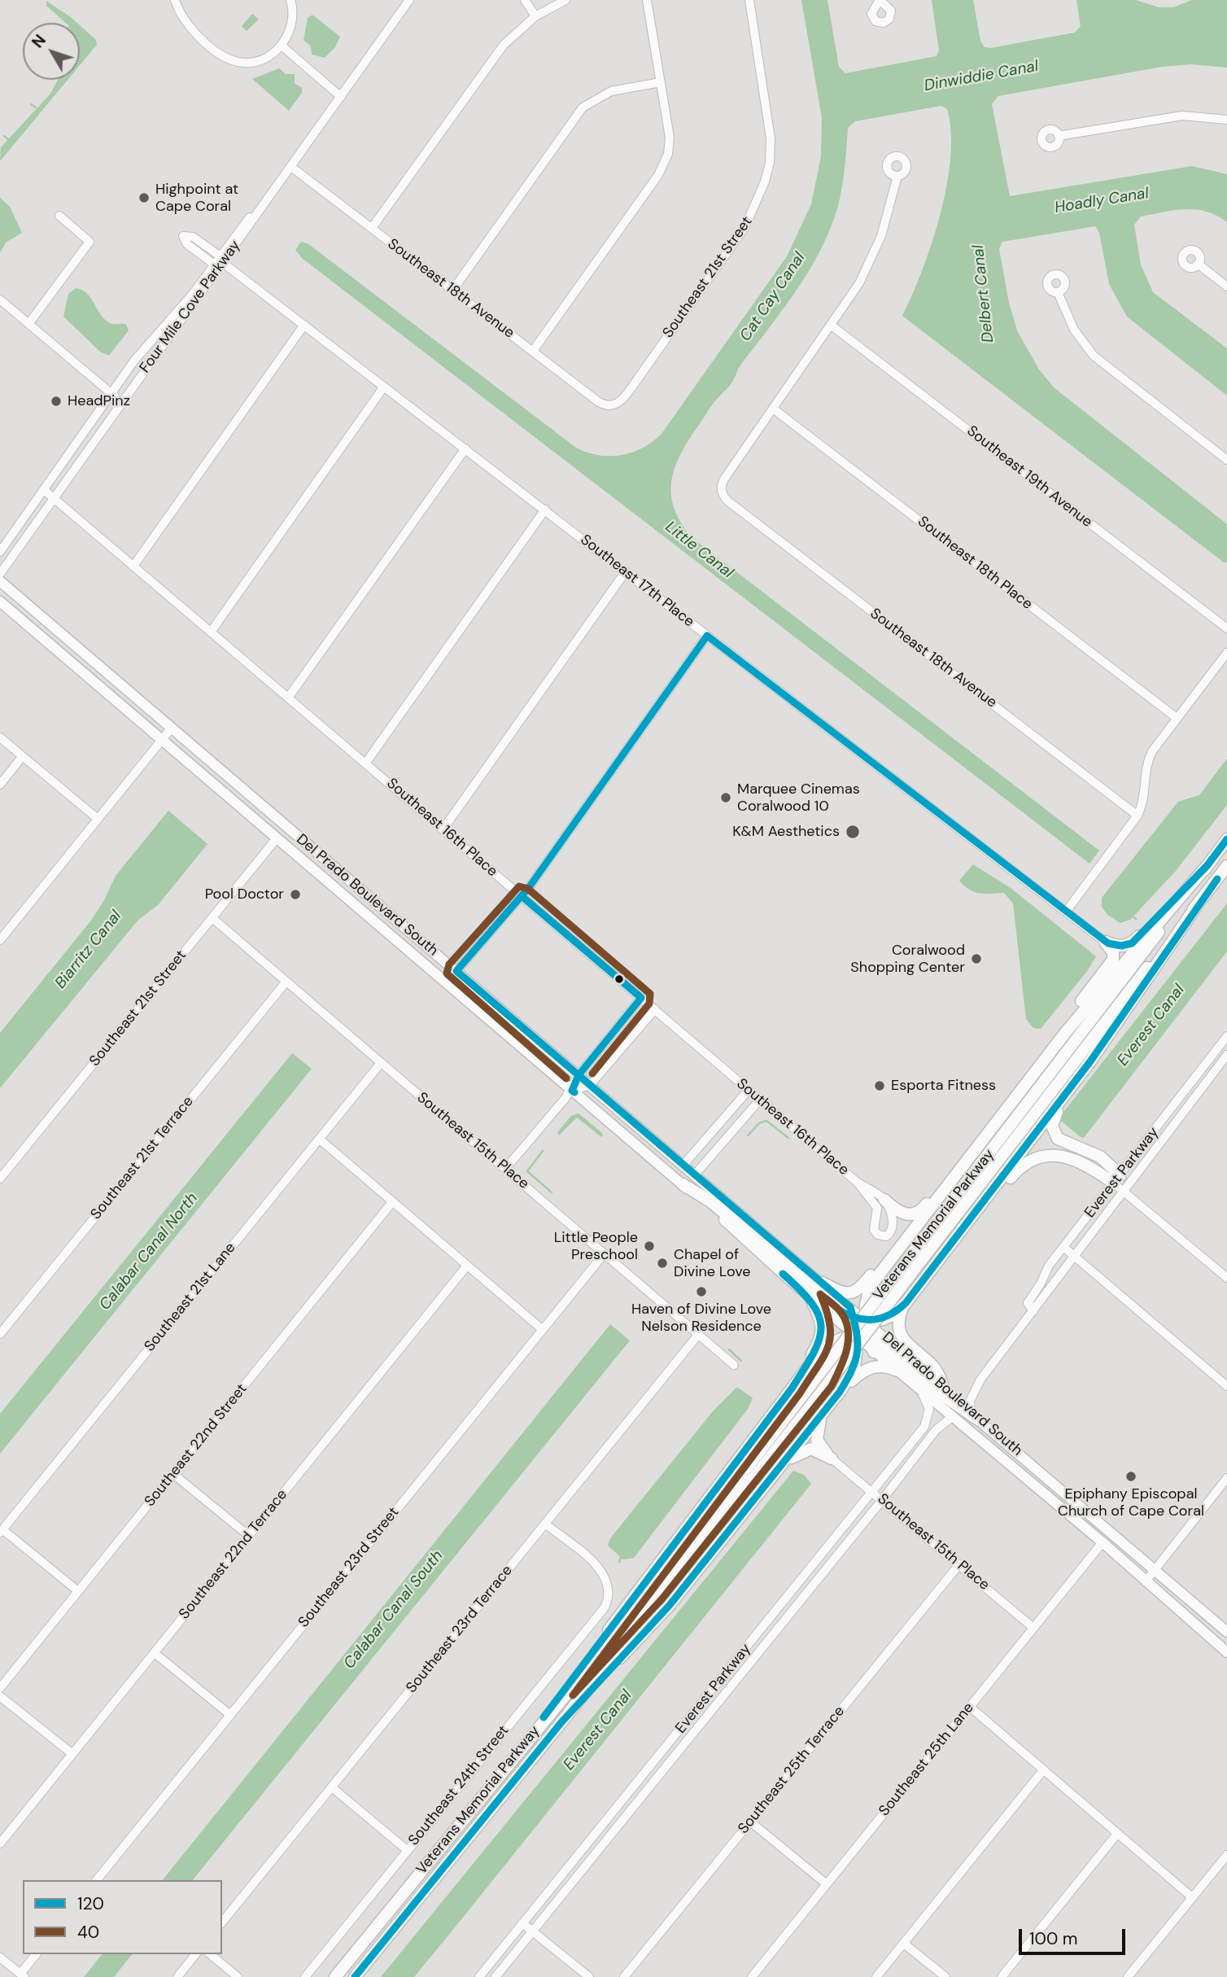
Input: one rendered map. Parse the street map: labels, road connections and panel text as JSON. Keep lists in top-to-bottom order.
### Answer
{
  "streets": {
    "highway": ["Veterans Memorial Parkway"],
    "main road": ["Del Prado Boulevard South"],
    "street": [
      "Southeast 21st Street",
      "Southeast 18th Avenue",
      "Four Mile Cove Parkway",
      "Southeast 19th Avenue",
      "Southeast 18th Place",
      "Southeast 17th Place",
      "Southeast 16th Place",
      "Southeast 15th Place",
      "Southeast 21st Terrace",
      "Everest Parkway",
      "Southeast 21st Lane",
      "Southeast 22nd Street",
      "Southeast 22nd Terrace",
      "Southeast 23rd Street",
      "Southeast 23rd Terrace",
      "Southeast 25th Lane",
      "Southeast 25th Terrace",
      "Southeast 24th Street"
    ]
  },
  "crossings": [
    ["Southeast 21st Street", "Southeast 18th Avenue"],
    ["Southeast 21st Street", "Del Prado Boulevard South"],
    ["Southeast 21st Street", "Southeast 15th Place"],
    ["Southeast 18th Avenue", "Four Mile Cove Parkway"],
    ["Southeast 18th Avenue", "Southeast 18th Place"],
    ["Four Mile Cove Parkway", "Southeast 17th Place"],
    ["Four Mile Cove Parkway", "Southeast 16th Place"],
    ["Del Prado Boulevard South", "Southeast 15th Place"],
    ["Del Prado Boulevard South", "Everest Parkway"],
    ["Del Prado Boulevard South", "Southeast 25th Lane"],
    ["Southeast 15th Place", "Southeast 21st Terrace"],
    ["Southeast 15th Place", "Everest Parkway"],
    ["Southeast 15th Place", "Southeast 21st Lane"],
    ["Southeast 15th Place", "Southeast 23rd Street"],
    ["Southeast 15th Place", "Southeast 23rd Terrace"],
    ["Southeast 15th Place", "Southeast 25th Lane"],
    ["Southeast 15th Place", "Southeast 25th Terrace"],
    ["Southeast 23rd Terrace", "Southeast 24th Street"]
  ],
  "water": [
    "Dinwiddie Canal",
    "Hoadly Canal",
    "Delbert Canal",
    "Cat Cay Canal",
    "Little Canal",
    "Biarritz Canal",
    "Everest Canal",
    "Calabar Canal North",
    "Calabar Canal South"
  ],
  "places": [
    "Highpoint at Cape Coral",
    "HeadPinz",
    "Marquee Cinemas Coralwood 10",
    "K&M Aesthetics",
    "Pool Doctor",
    "Coralwood Shopping Center",
    "Esporta Fitness",
    "Little People Preschool",
    "Chapel of Divine Love",
    "Haven of Divine Love Nelson Residence",
    "Epiphany Episcopal Church of Cape Coral"
  ],
  "lines": ["transit line 120", "transit line 40"],
  "legend": ["120", "40"],
  "scale_bar": "100 m",
  "north": "top left"
}
